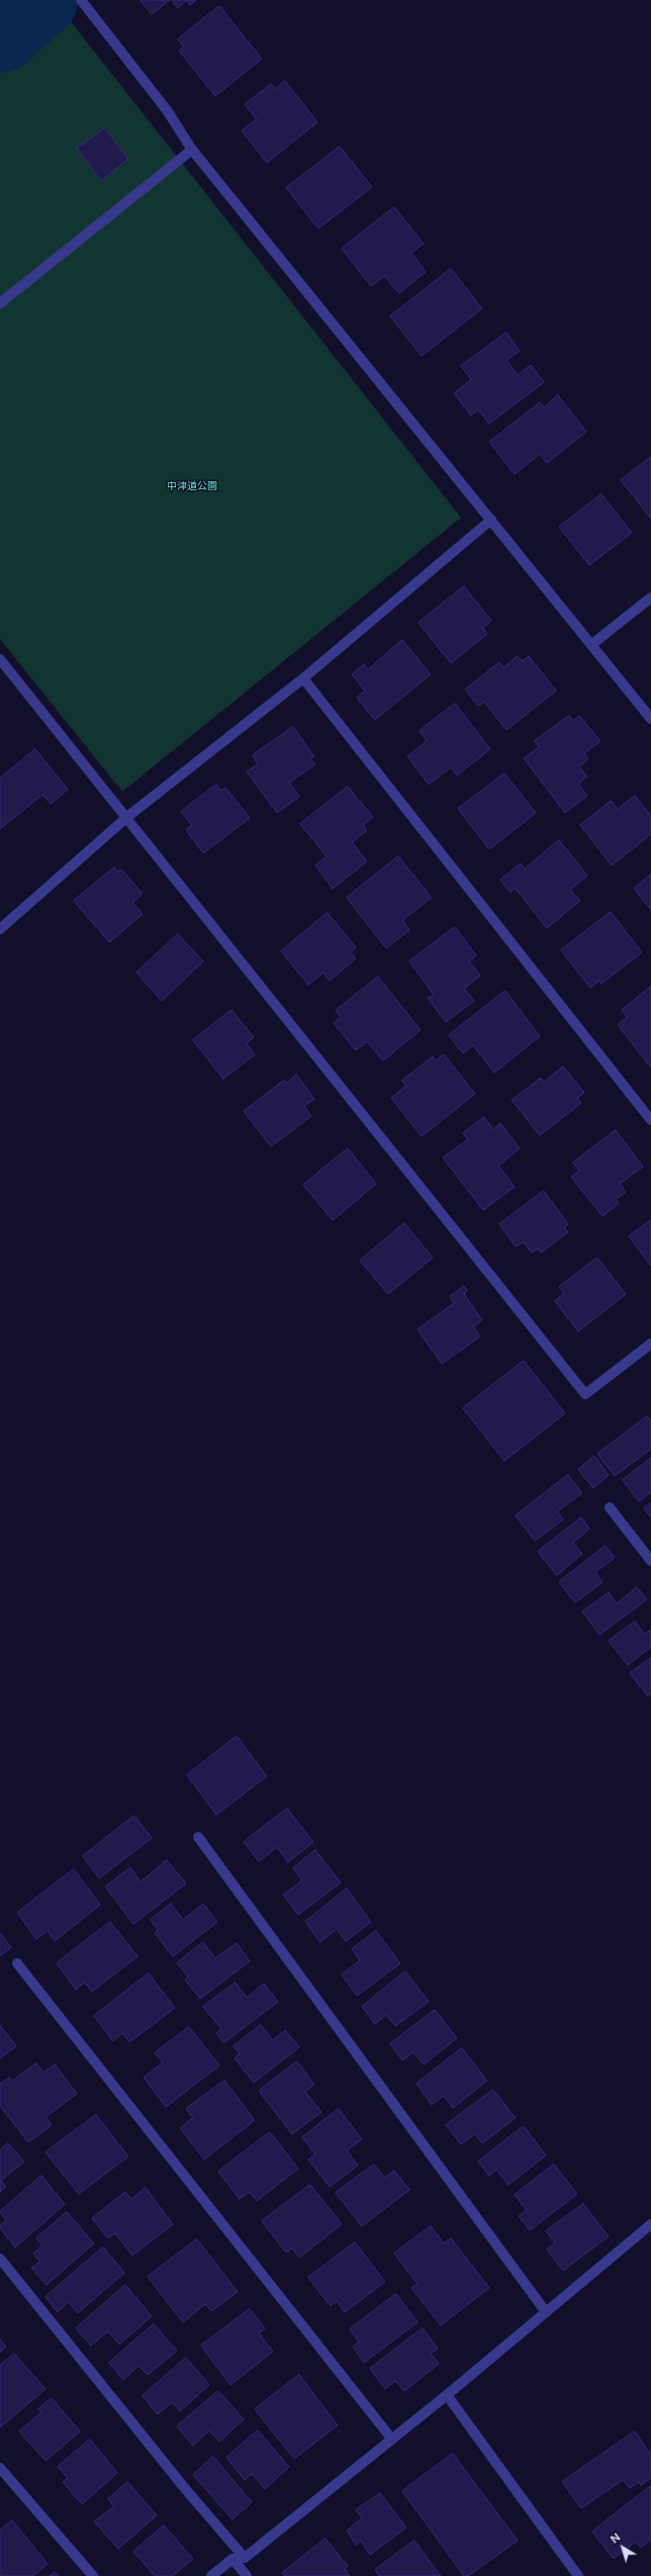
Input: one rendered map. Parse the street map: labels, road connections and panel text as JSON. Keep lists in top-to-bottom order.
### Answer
{
  "parks": ["中津道公園"],
  "north": "top left"
}
